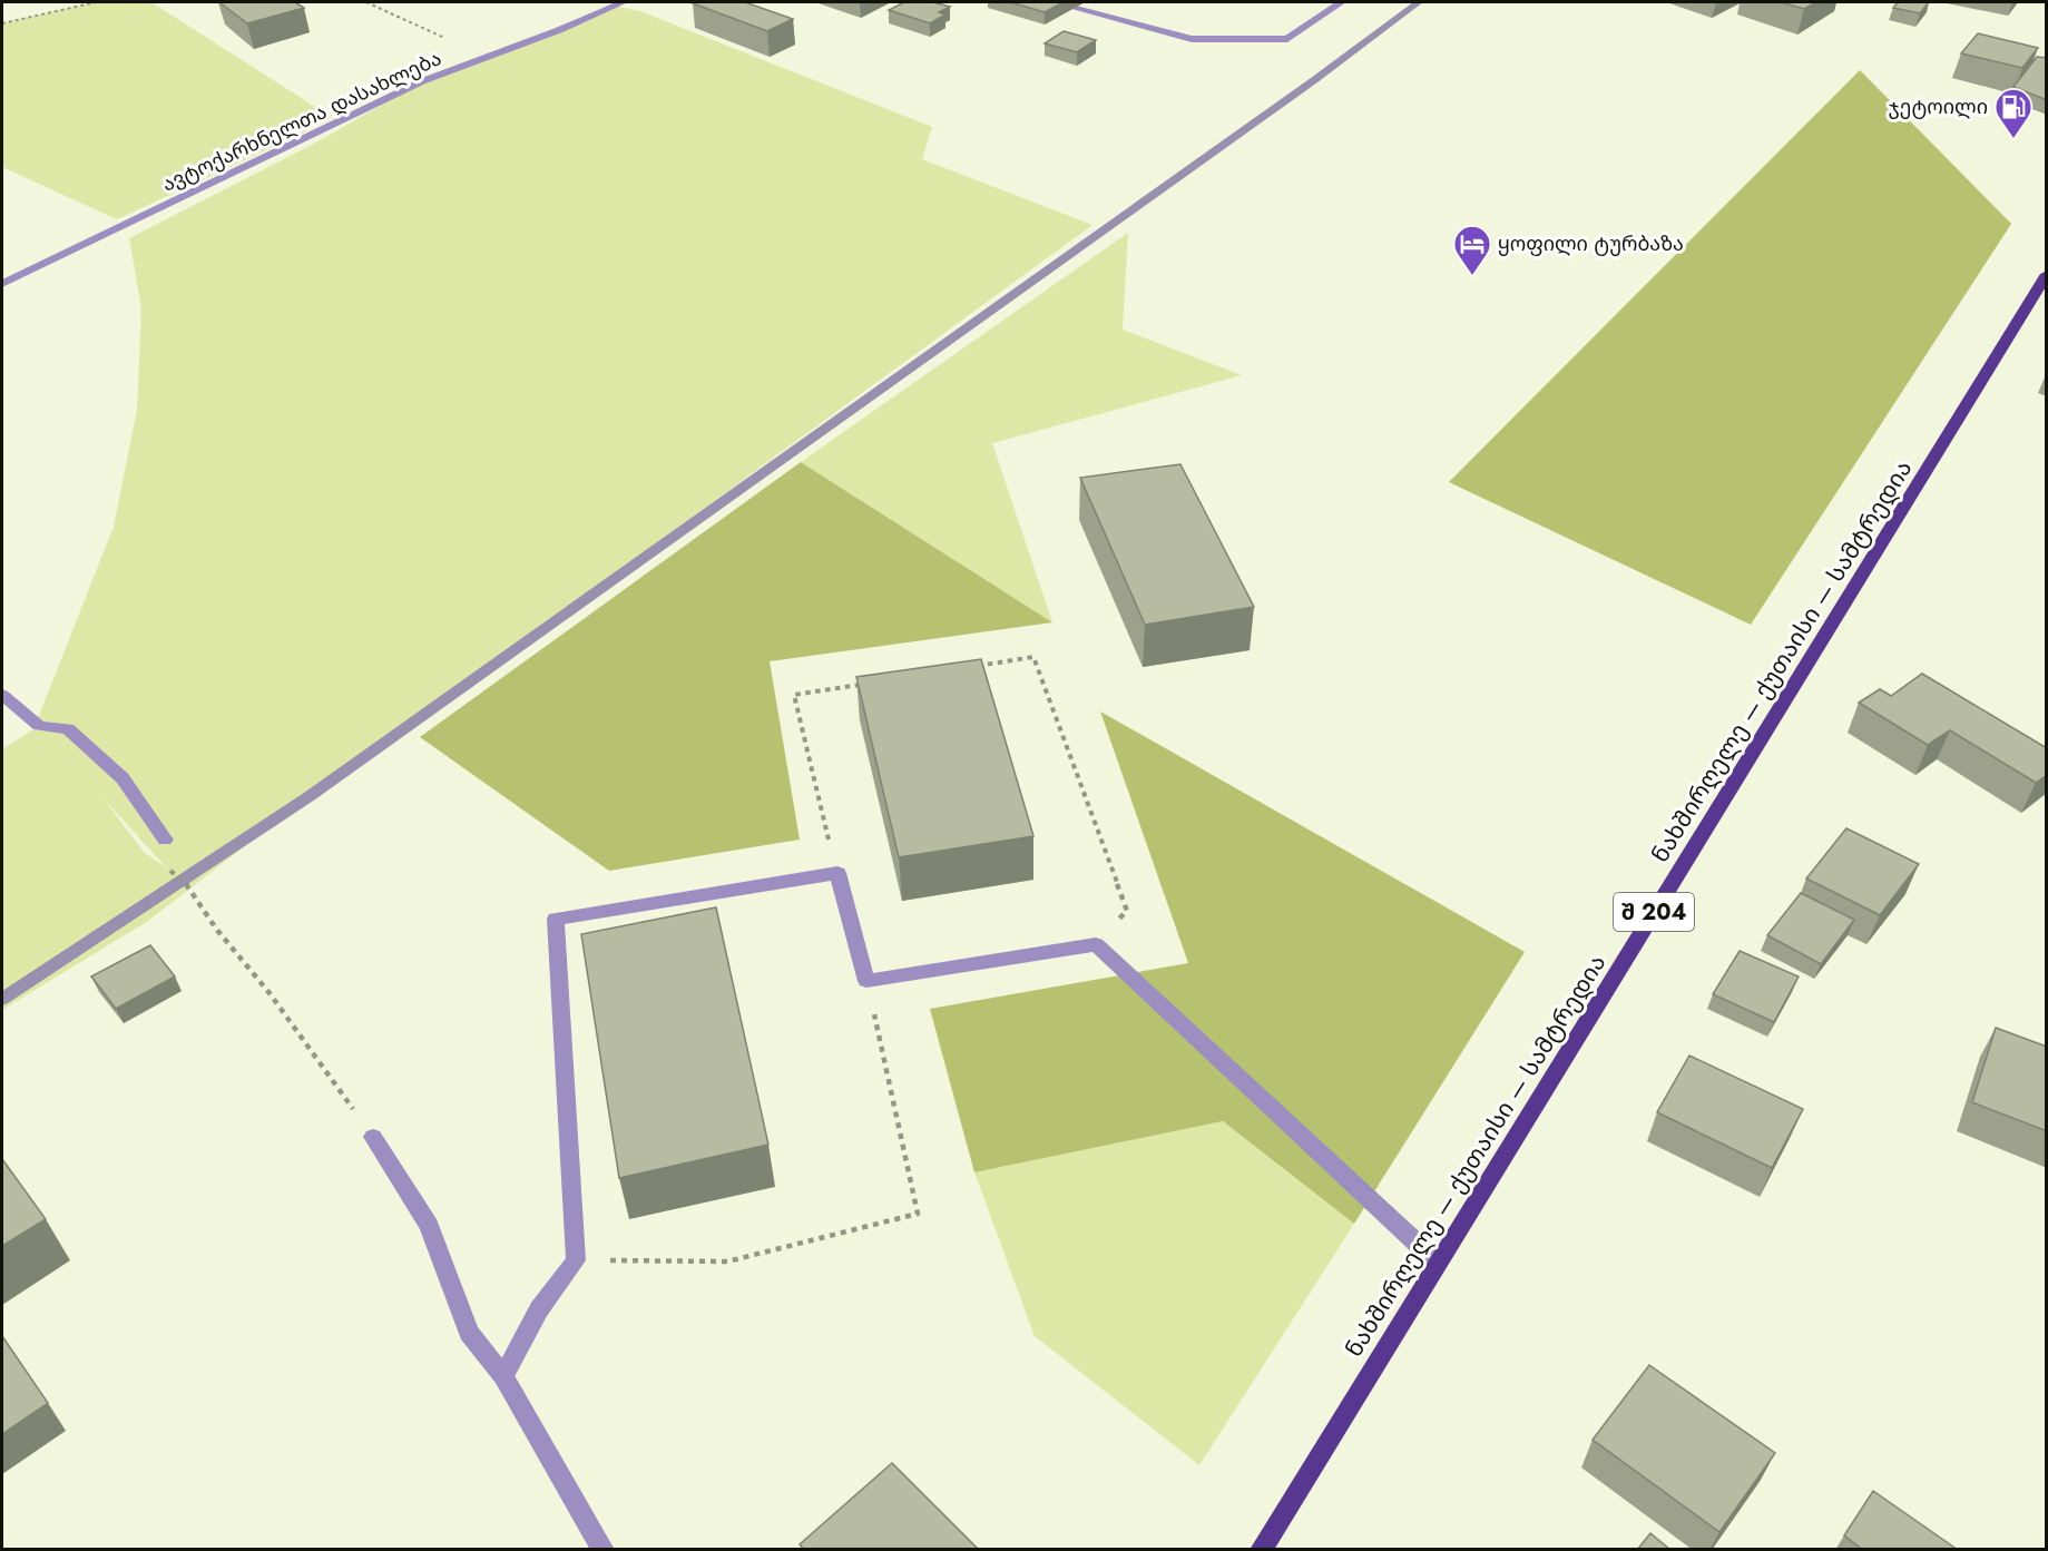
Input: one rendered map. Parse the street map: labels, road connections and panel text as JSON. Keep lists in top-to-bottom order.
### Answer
{
  "streets": {
    "main road": ["ნახშირღელე — ქუთაისი — სამტრედია", "შ 204"],
    "street": ["ავტოქარხნელთა დასახლება"]
  },
  "places": {
    "fuel station": ["ჯეტოილი"],
    "hotel": ["ყოფილი ტურბაზა"]
  }
}
